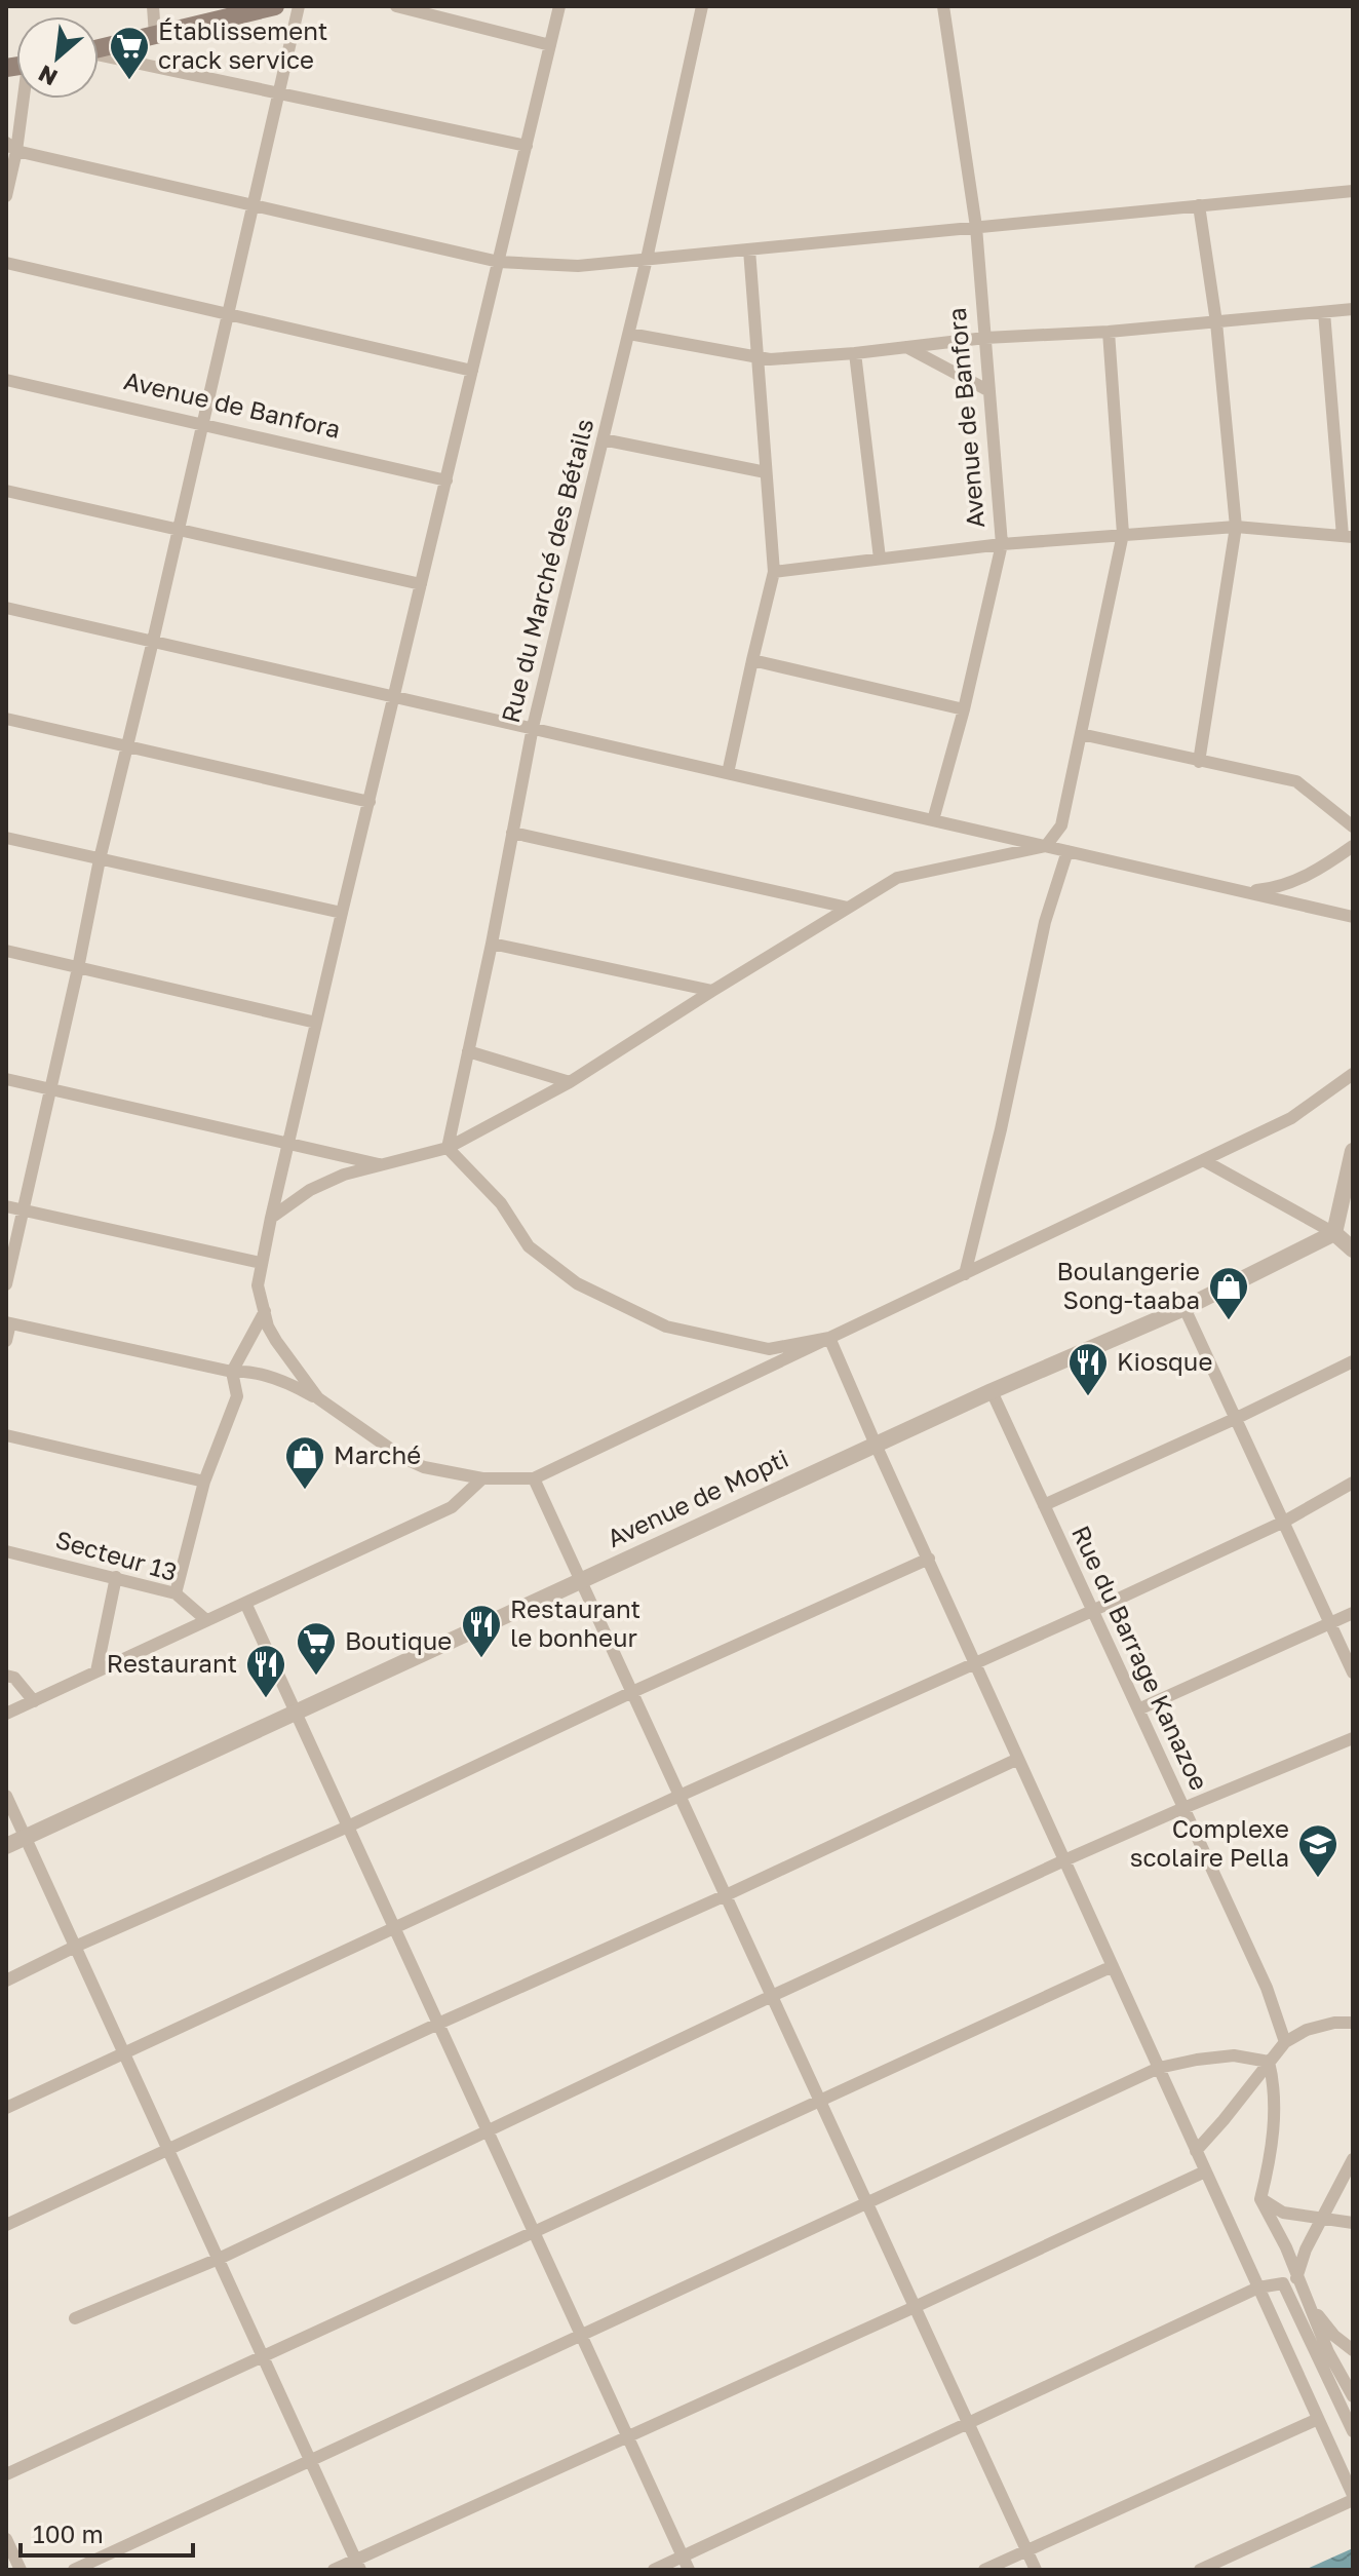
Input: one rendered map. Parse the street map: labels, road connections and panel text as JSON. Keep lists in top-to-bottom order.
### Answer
{
  "streets": {
    "street": [
      "Avenue de Banfora",
      "Rue du Marché des Bétails",
      "Avenue de Mopti",
      "Secteur 13",
      "Rue du Barrage Kanazoe"
    ]
  },
  "crossings": [
    ["Avenue de Mopti", "Rue du Barrage Kanazoe"]
  ],
  "places": {
    "supermarket": ["Établissement crack service", "Boutique"],
    "shop": ["Boulangerie Song-taaba", "Marché"],
    "restaurant": ["Kiosque", "Restaurant le bonheur", "Restaurant"],
    "school or university": ["Complexe scolaire Pella"]
  },
  "scale_bar": "100 m",
  "north": "bottom left"
}
